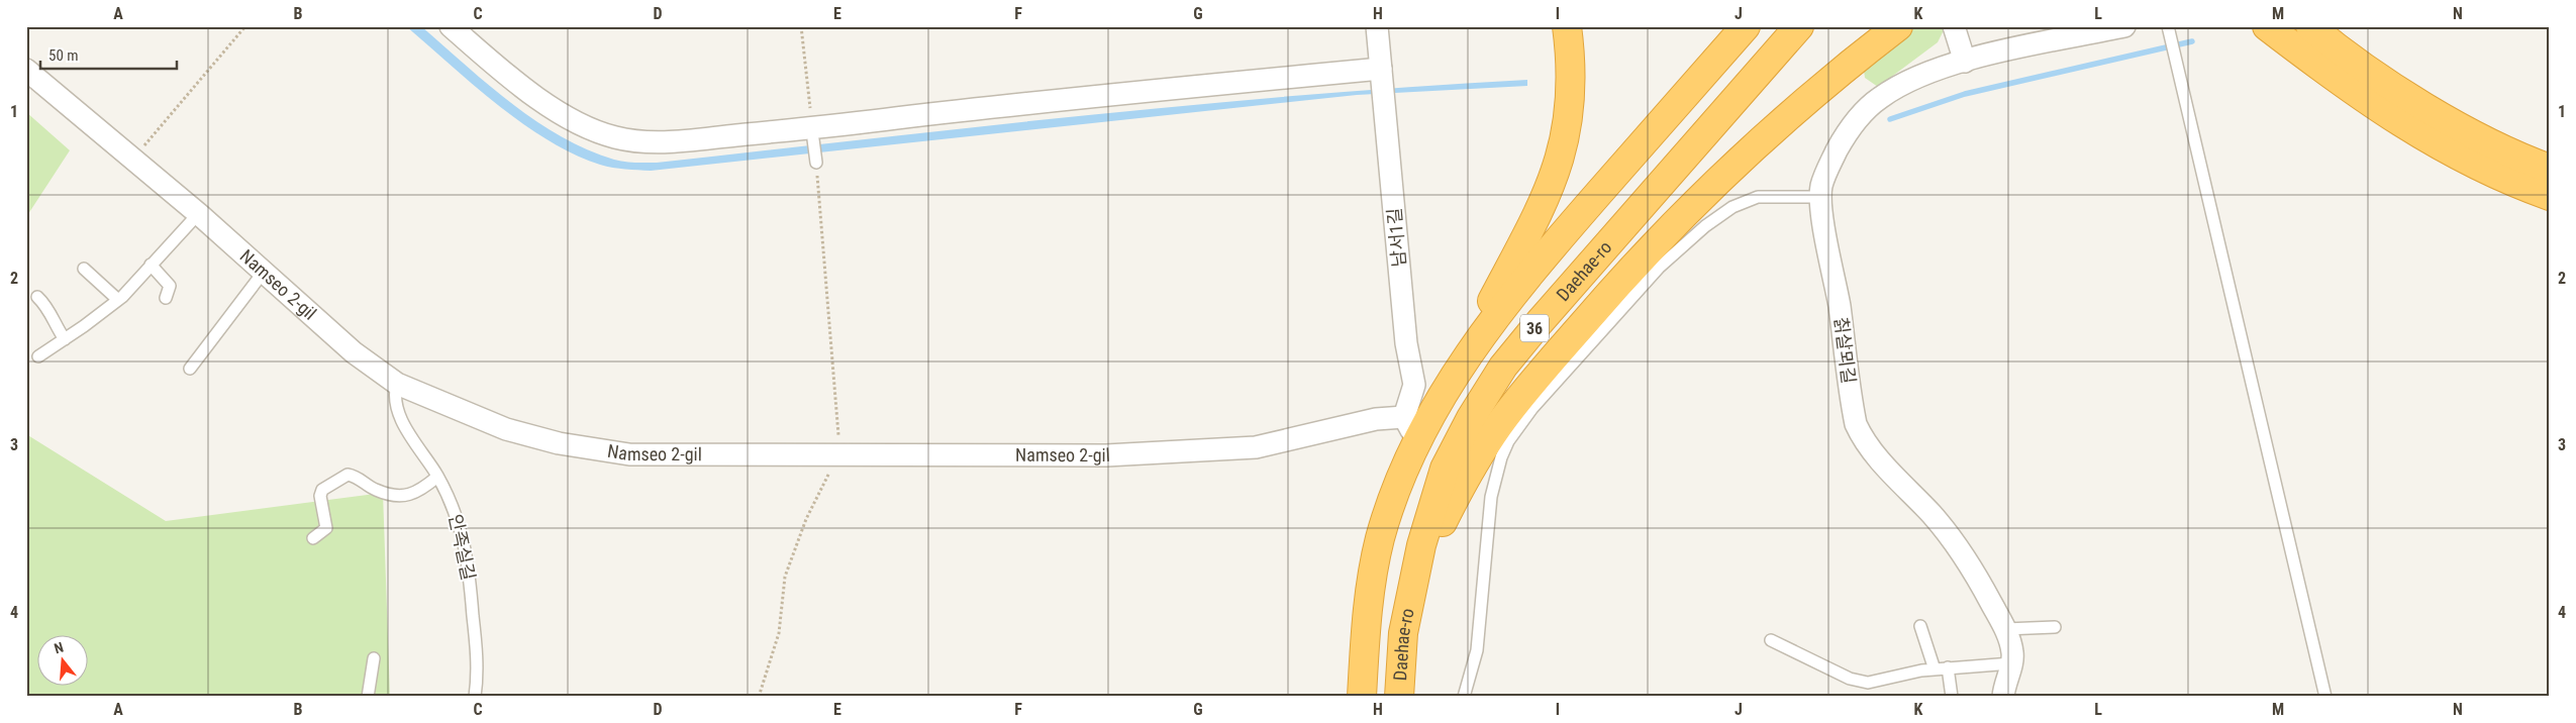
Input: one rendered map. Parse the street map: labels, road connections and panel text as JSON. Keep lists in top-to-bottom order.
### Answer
{
  "streets": {
    "highway": ["Daehae-ro", "36"],
    "street": ["남서1길", "Namseo 2-gil", "칡살뫼길"],
    "lane": ["안족실길"]
  },
  "crossings": [
    ["남서1길", "Namseo 2-gil"],
    ["Namseo 2-gil", "안족실길"]
  ],
  "scale_bar": "50 m",
  "north": "top",
  "grid": {
    "columns": [
      "A",
      "B",
      "C",
      "D",
      "E",
      "F",
      "G",
      "H",
      "I",
      "J",
      "K",
      "L",
      "M",
      "N"
    ],
    "rows": [
      "1",
      "2",
      "3",
      "4"
    ]
  }
}
